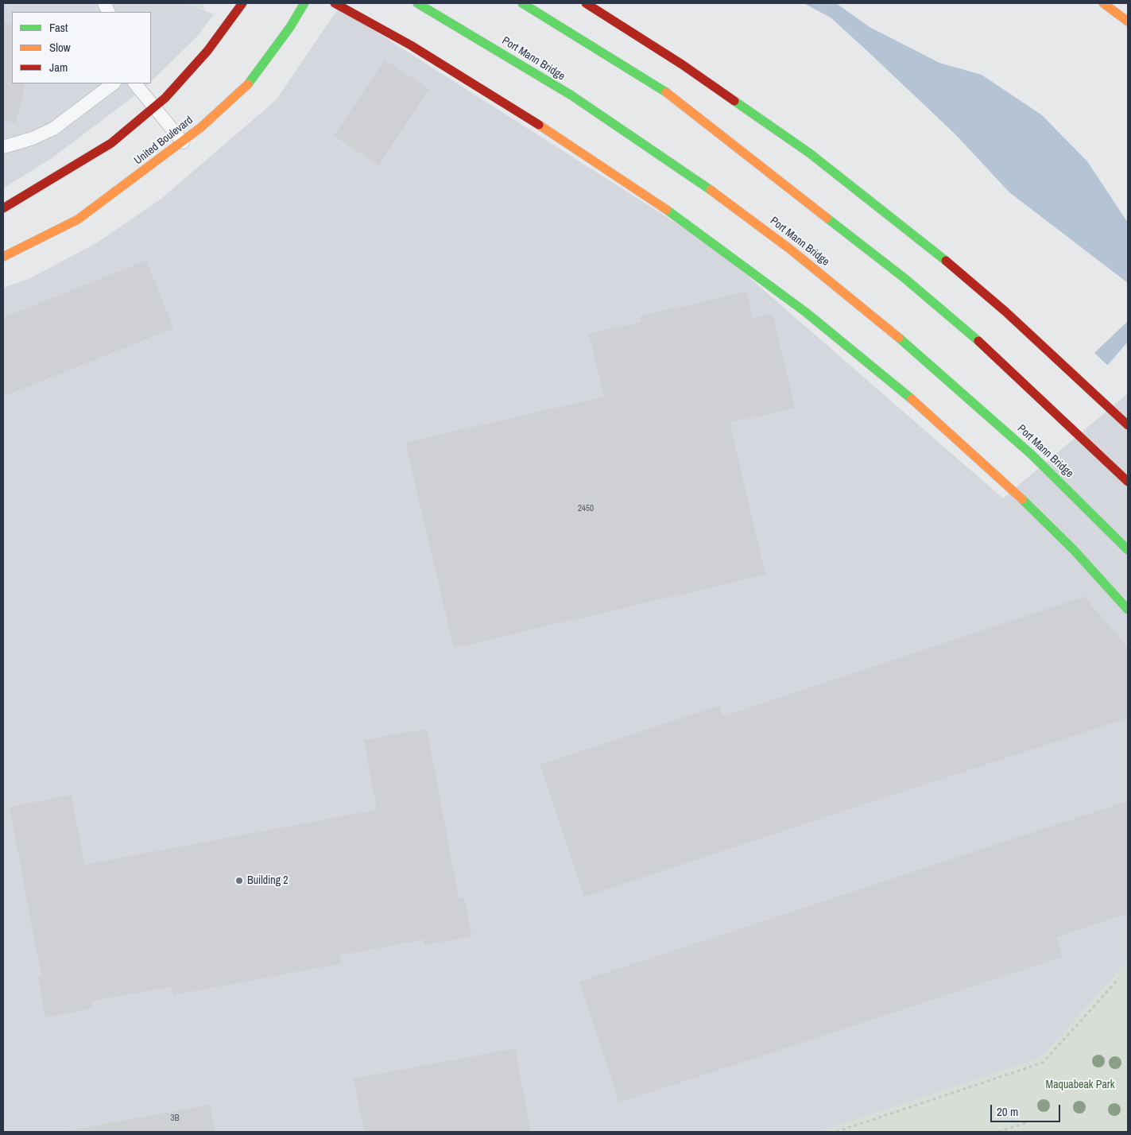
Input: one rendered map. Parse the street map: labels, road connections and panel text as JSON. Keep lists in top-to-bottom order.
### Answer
{
  "streets": {
    "main road": ["Port Mann Bridge", "United Boulevard"]
  },
  "parks": ["Maquabeak Park"],
  "places": ["Building 2"],
  "house_numbers": ["2450", "3B"],
  "legend": ["Fast", "Slow", "Jam"],
  "scale_bar": "20 m"
}
